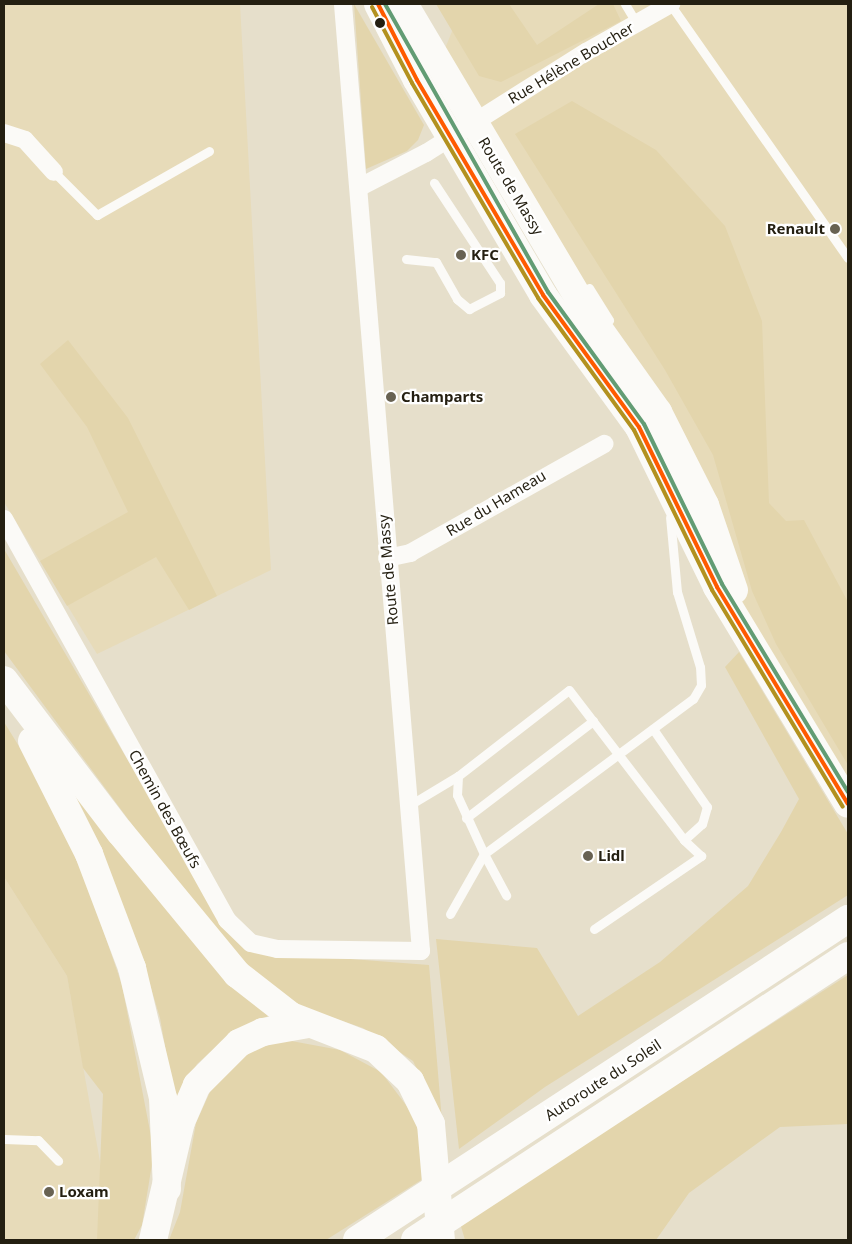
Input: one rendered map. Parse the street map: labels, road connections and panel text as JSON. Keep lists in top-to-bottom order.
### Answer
{
  "streets": {
    "main road": ["Route de Massy", "Autoroute du Soleil"],
    "street": ["Rue Hélène Boucher", "Rue du Hameau", "Chemin des Bœufs"]
  },
  "crossings": [
    ["Rue Hélène Boucher", "Route de Massy"],
    ["Route de Massy", "Rue du Hameau"],
    ["Route de Massy", "Chemin des Bœufs"]
  ],
  "places": [
    "Renault",
    "KFC",
    "Champarts",
    "Lidl",
    "Loxam"
  ]
}
